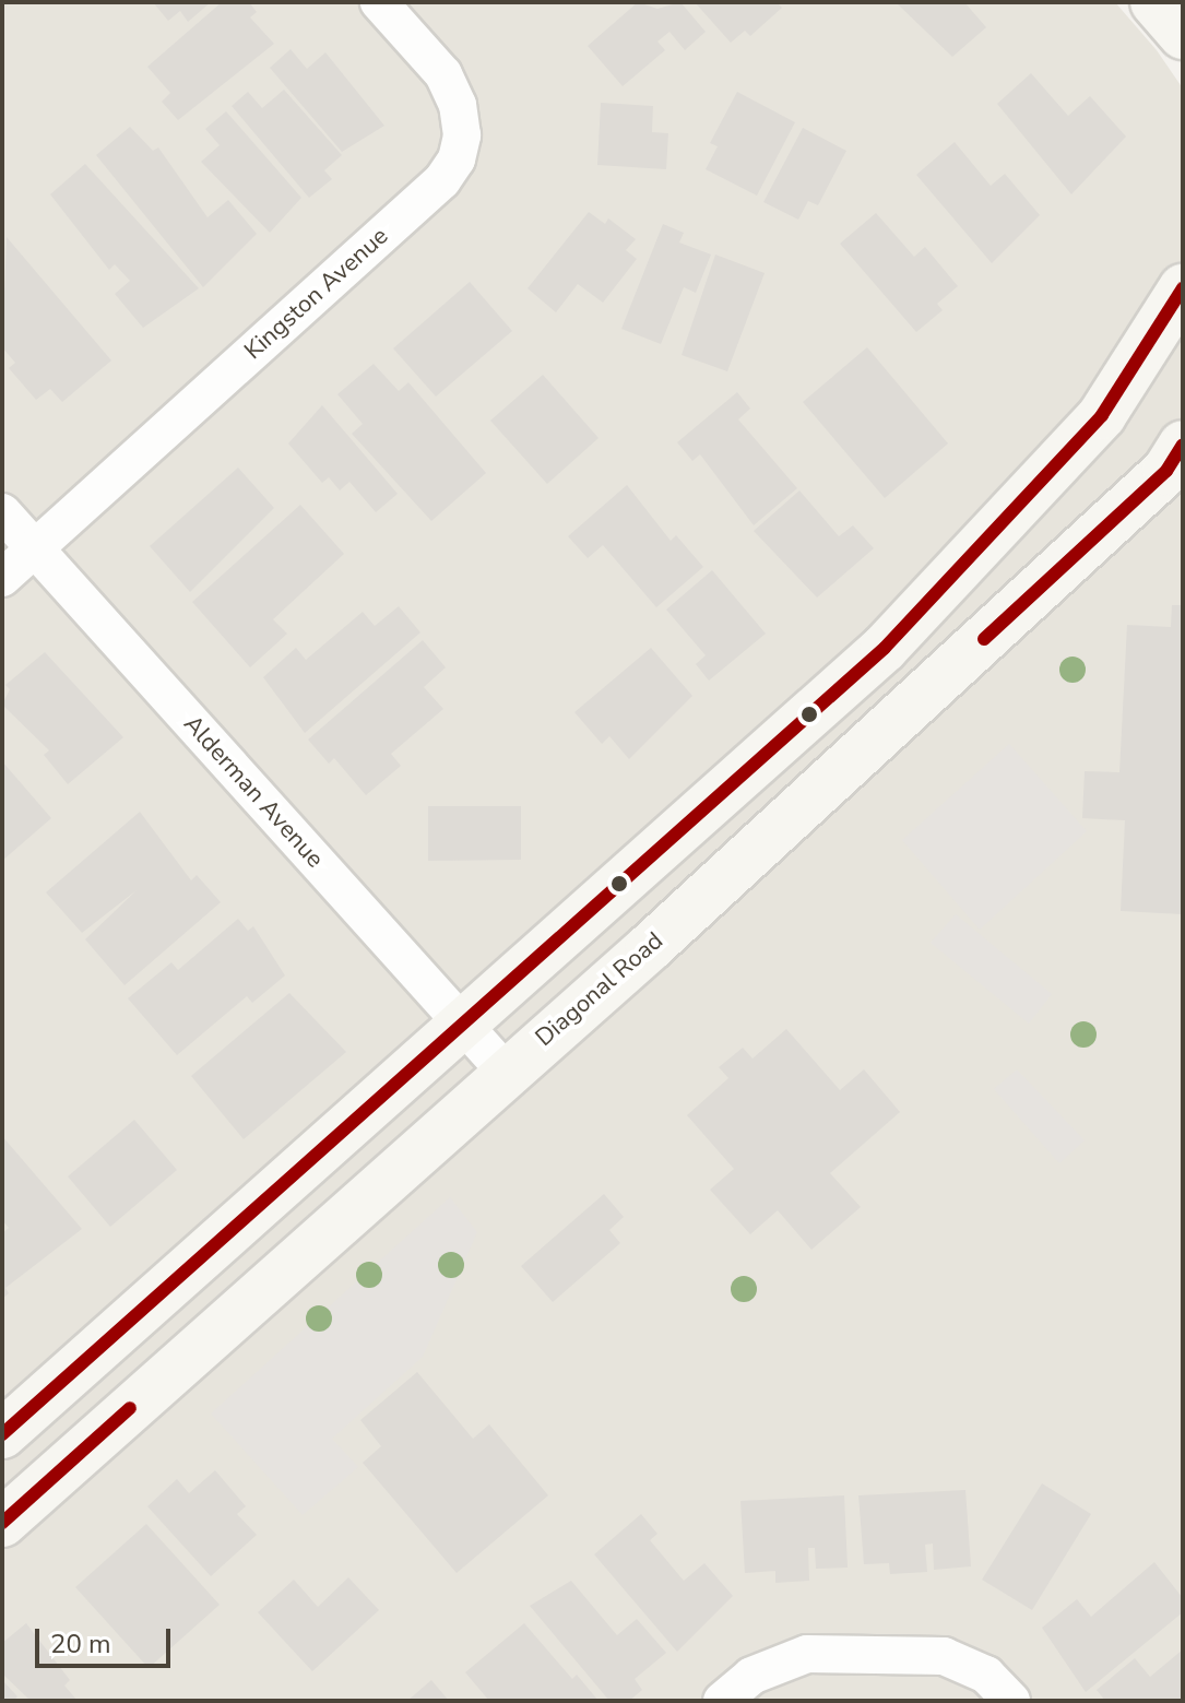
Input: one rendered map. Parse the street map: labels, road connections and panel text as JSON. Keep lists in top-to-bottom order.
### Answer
{
  "streets": {
    "main road": ["Diagonal Road"],
    "street": ["Kingston Avenue", "Alderman Avenue"]
  },
  "crossings": [
    ["Kingston Avenue", "Alderman Avenue"],
    ["Alderman Avenue", "Diagonal Road"]
  ],
  "scale_bar": "20 m"
}
